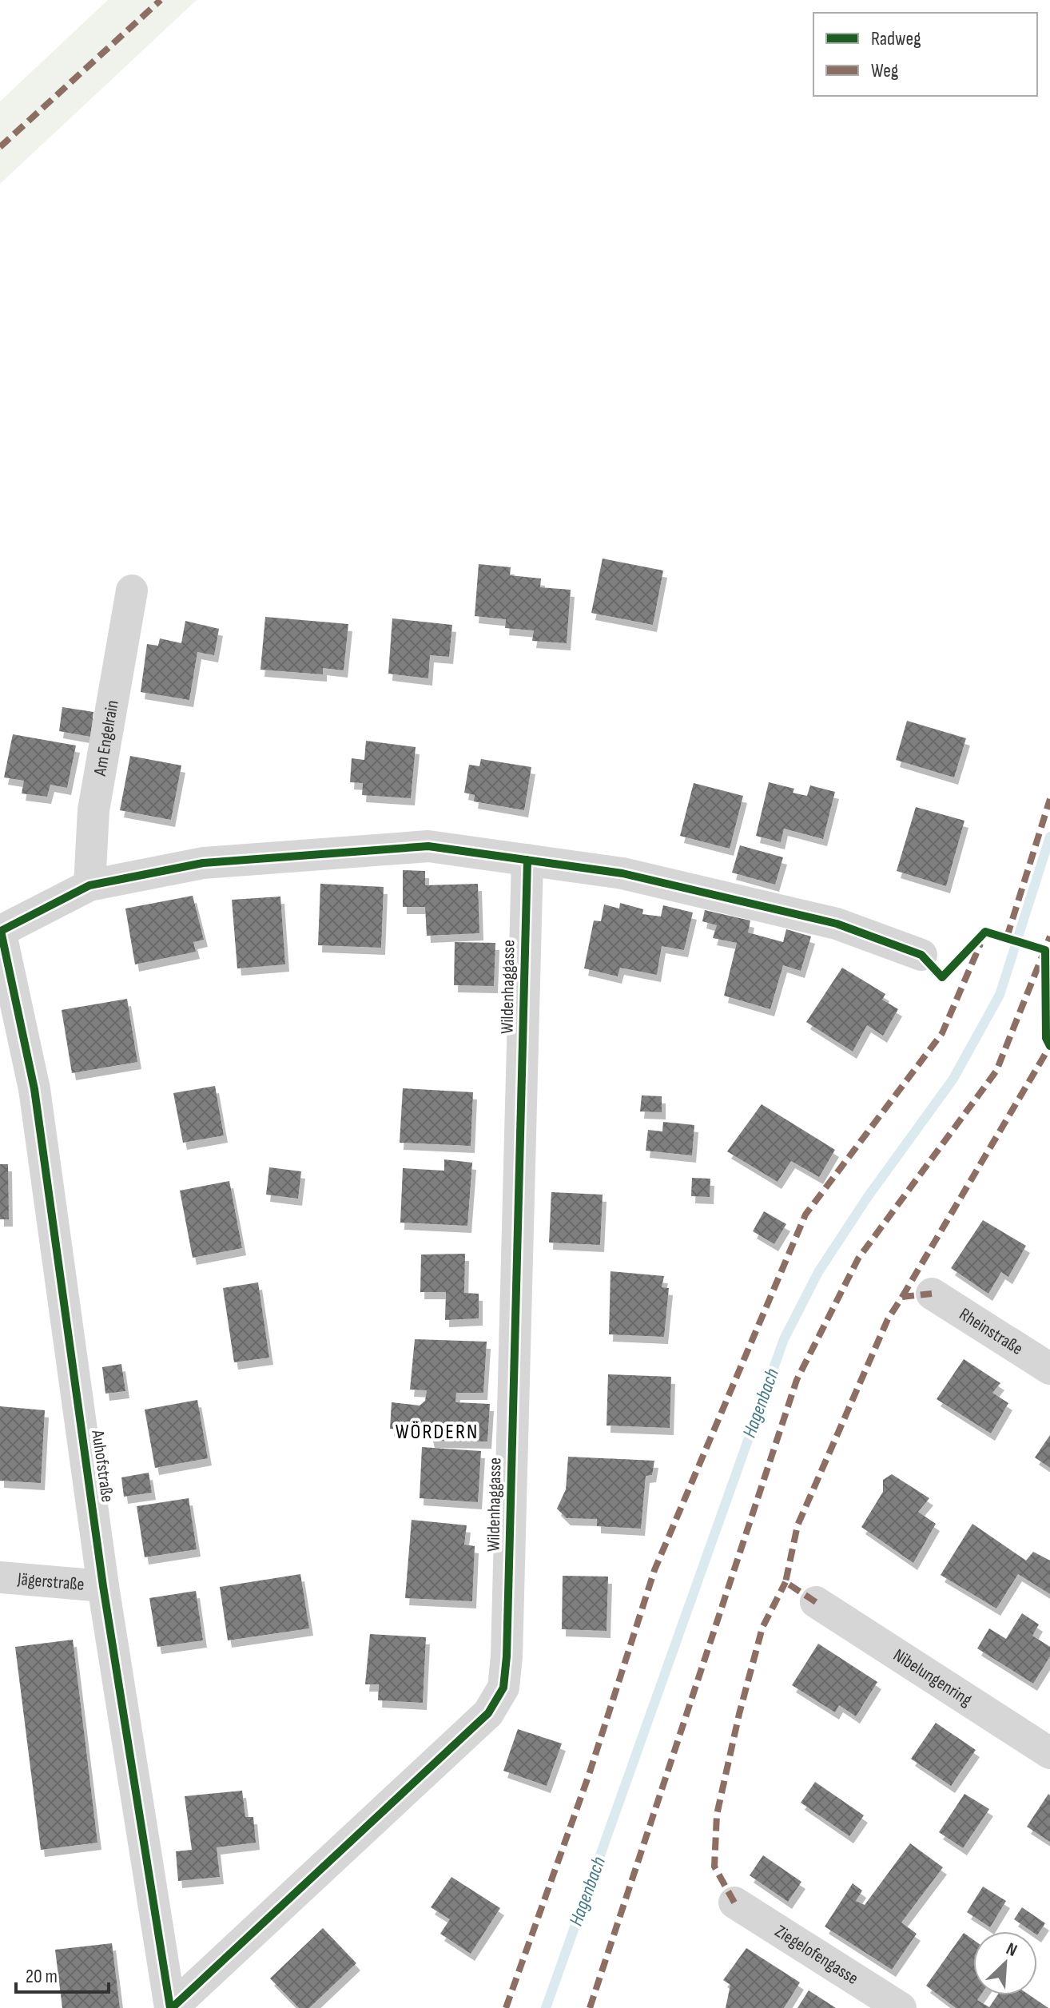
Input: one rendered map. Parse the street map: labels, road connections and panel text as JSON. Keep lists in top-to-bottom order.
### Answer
{
  "streets": {
    "street": [
      "Am Engelrain",
      "Wildenhaggasse",
      "Rheinstraße",
      "Auhofstraße",
      "Jägerstraße",
      "Nibelungenring",
      "Ziegelofengasse"
    ]
  },
  "crossings": [
    ["Wildenhaggasse", "Auhofstraße"],
    ["Auhofstraße", "Jägerstraße"]
  ],
  "districts": ["WÖRDERN"],
  "water": ["Hagenbach"],
  "legend": ["Radweg", "Weg"],
  "scale_bar": "20 m",
  "north": "top right"
}
